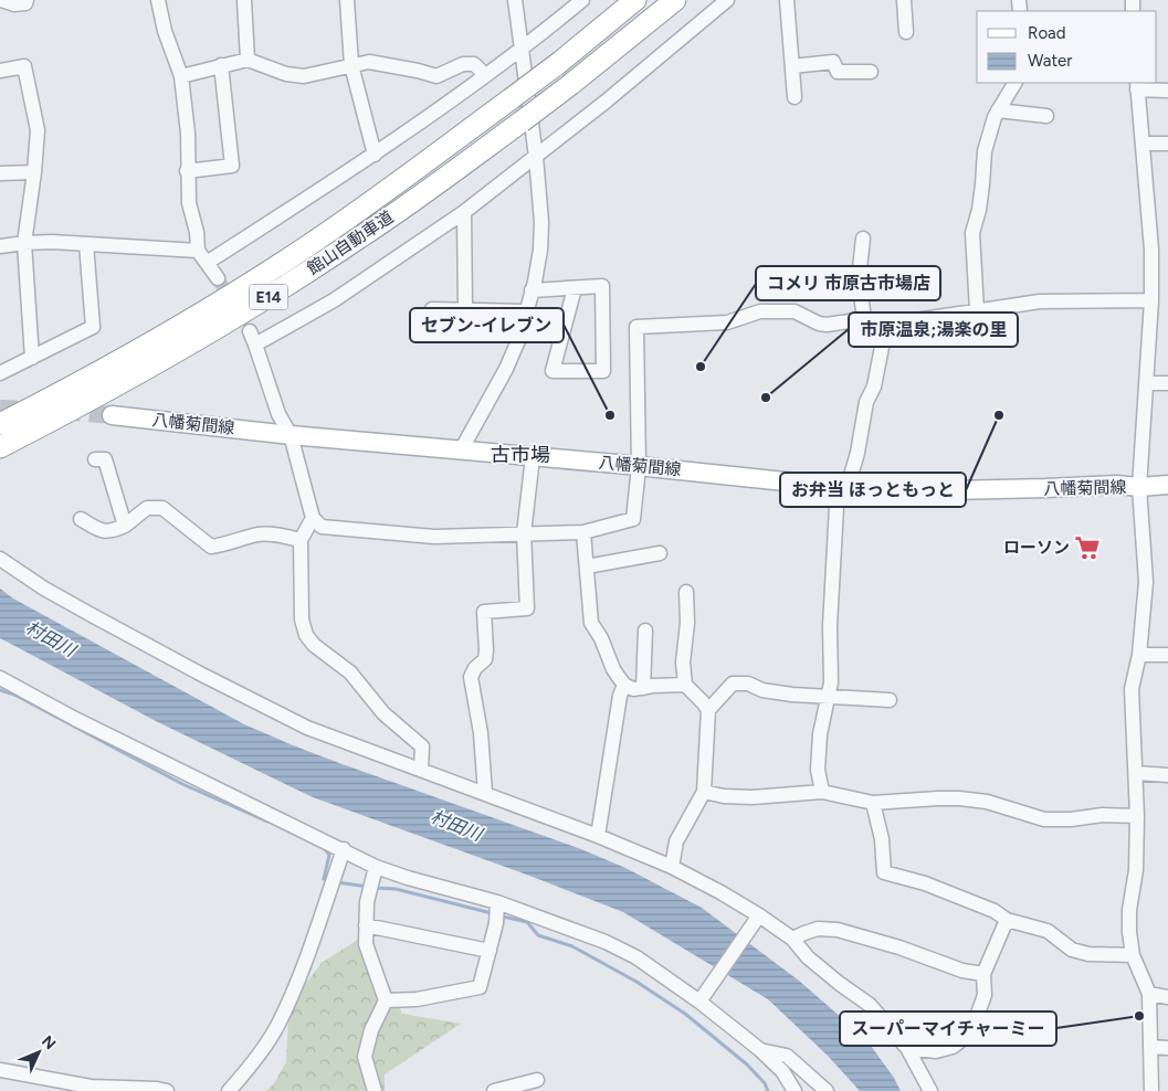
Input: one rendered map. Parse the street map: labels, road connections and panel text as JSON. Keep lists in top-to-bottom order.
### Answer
{
  "streets": {
    "highway": ["館山自動車道", "E14"],
    "main road": ["八幡菊間線"]
  },
  "districts": ["古市場"],
  "water": ["村田川"],
  "places": {
    "other": [
      "コメリ 市原古市場店",
      "市原温泉;湯楽の里",
      "セブン-イレブン",
      "お弁当 ほっともっと",
      "スーパーマイチャーミー"
    ],
    "supermarket": ["ローソン"]
  },
  "legend": ["Road", "Water"],
  "north": "top right"
}
